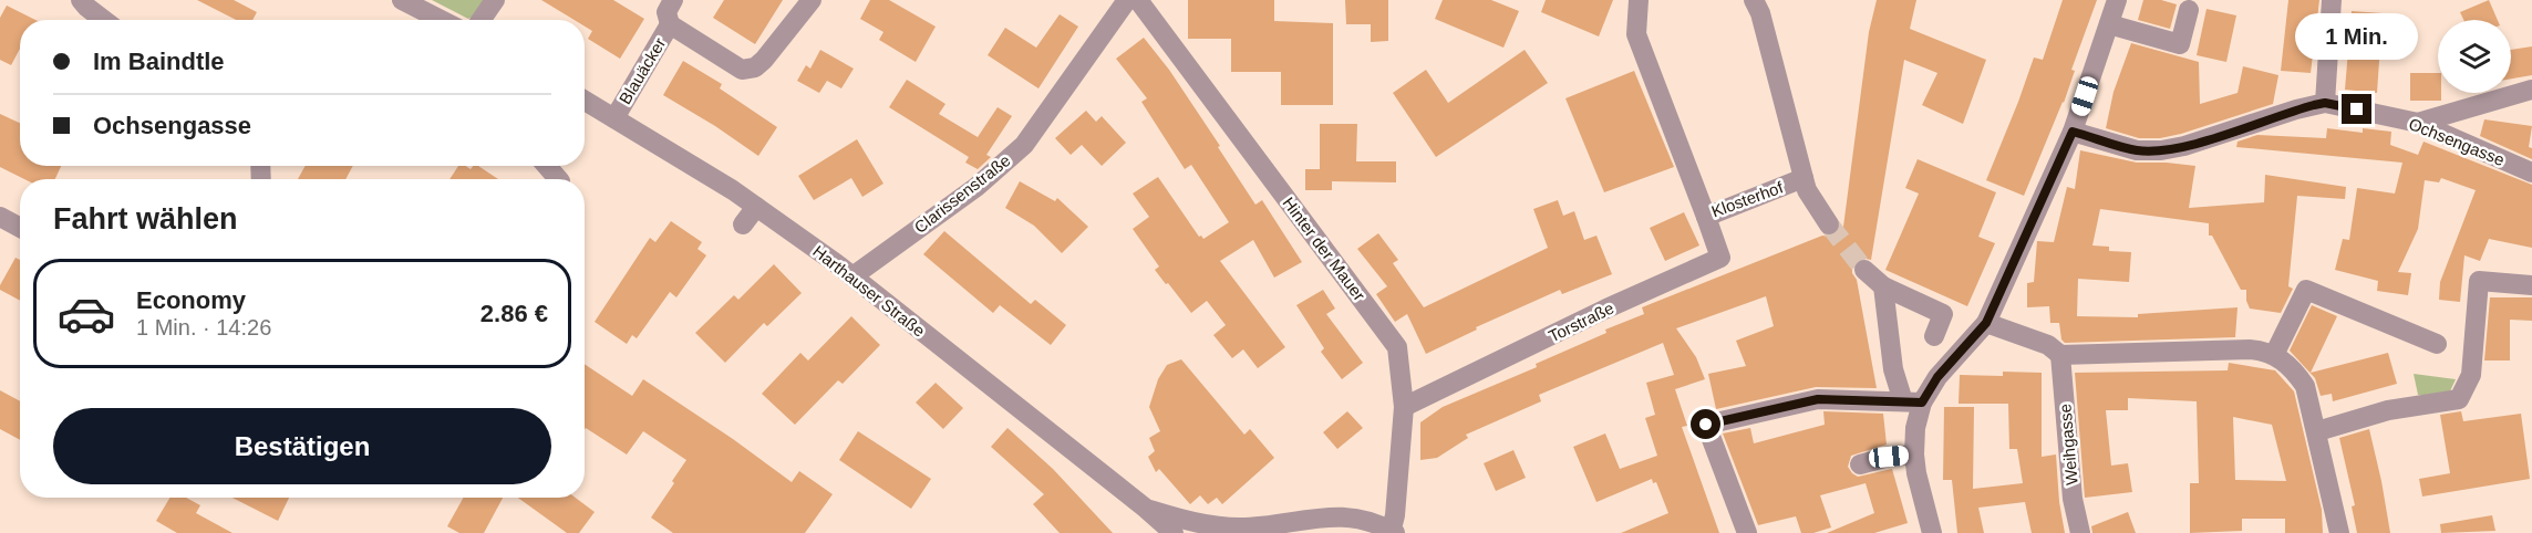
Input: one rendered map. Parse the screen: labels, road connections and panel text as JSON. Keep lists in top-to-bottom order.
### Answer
{
  "streets": {
    "street": [
      "Blauäcker",
      "Ochsengasse",
      "Clarissenstraße",
      "Klosterhof",
      "Hinter der Mauer",
      "Harthauser Straße",
      "Torstraße",
      "Weihgasse"
    ]
  },
  "crossings": [
    ["Blauäcker", "Harthauser Straße"],
    ["Clarissenstraße", "Harthauser Straße"],
    ["Klosterhof", "Torstraße"],
    ["Hinter der Mauer", "Harthauser Straße"],
    ["Hinter der Mauer", "Torstraße"]
  ],
  "page": {
    "bubble": "1 Min.",
    "banner": ["Im Baindtle", "Ochsengasse"],
    "heading": "Fahrt wählen",
    "list": [
      {
        "name": "Economy",
        "note": "1 Min. · 14:26",
        "value": "2.86 €"
      }
    ],
    "buttons": "Bestätigen"
  }
}
